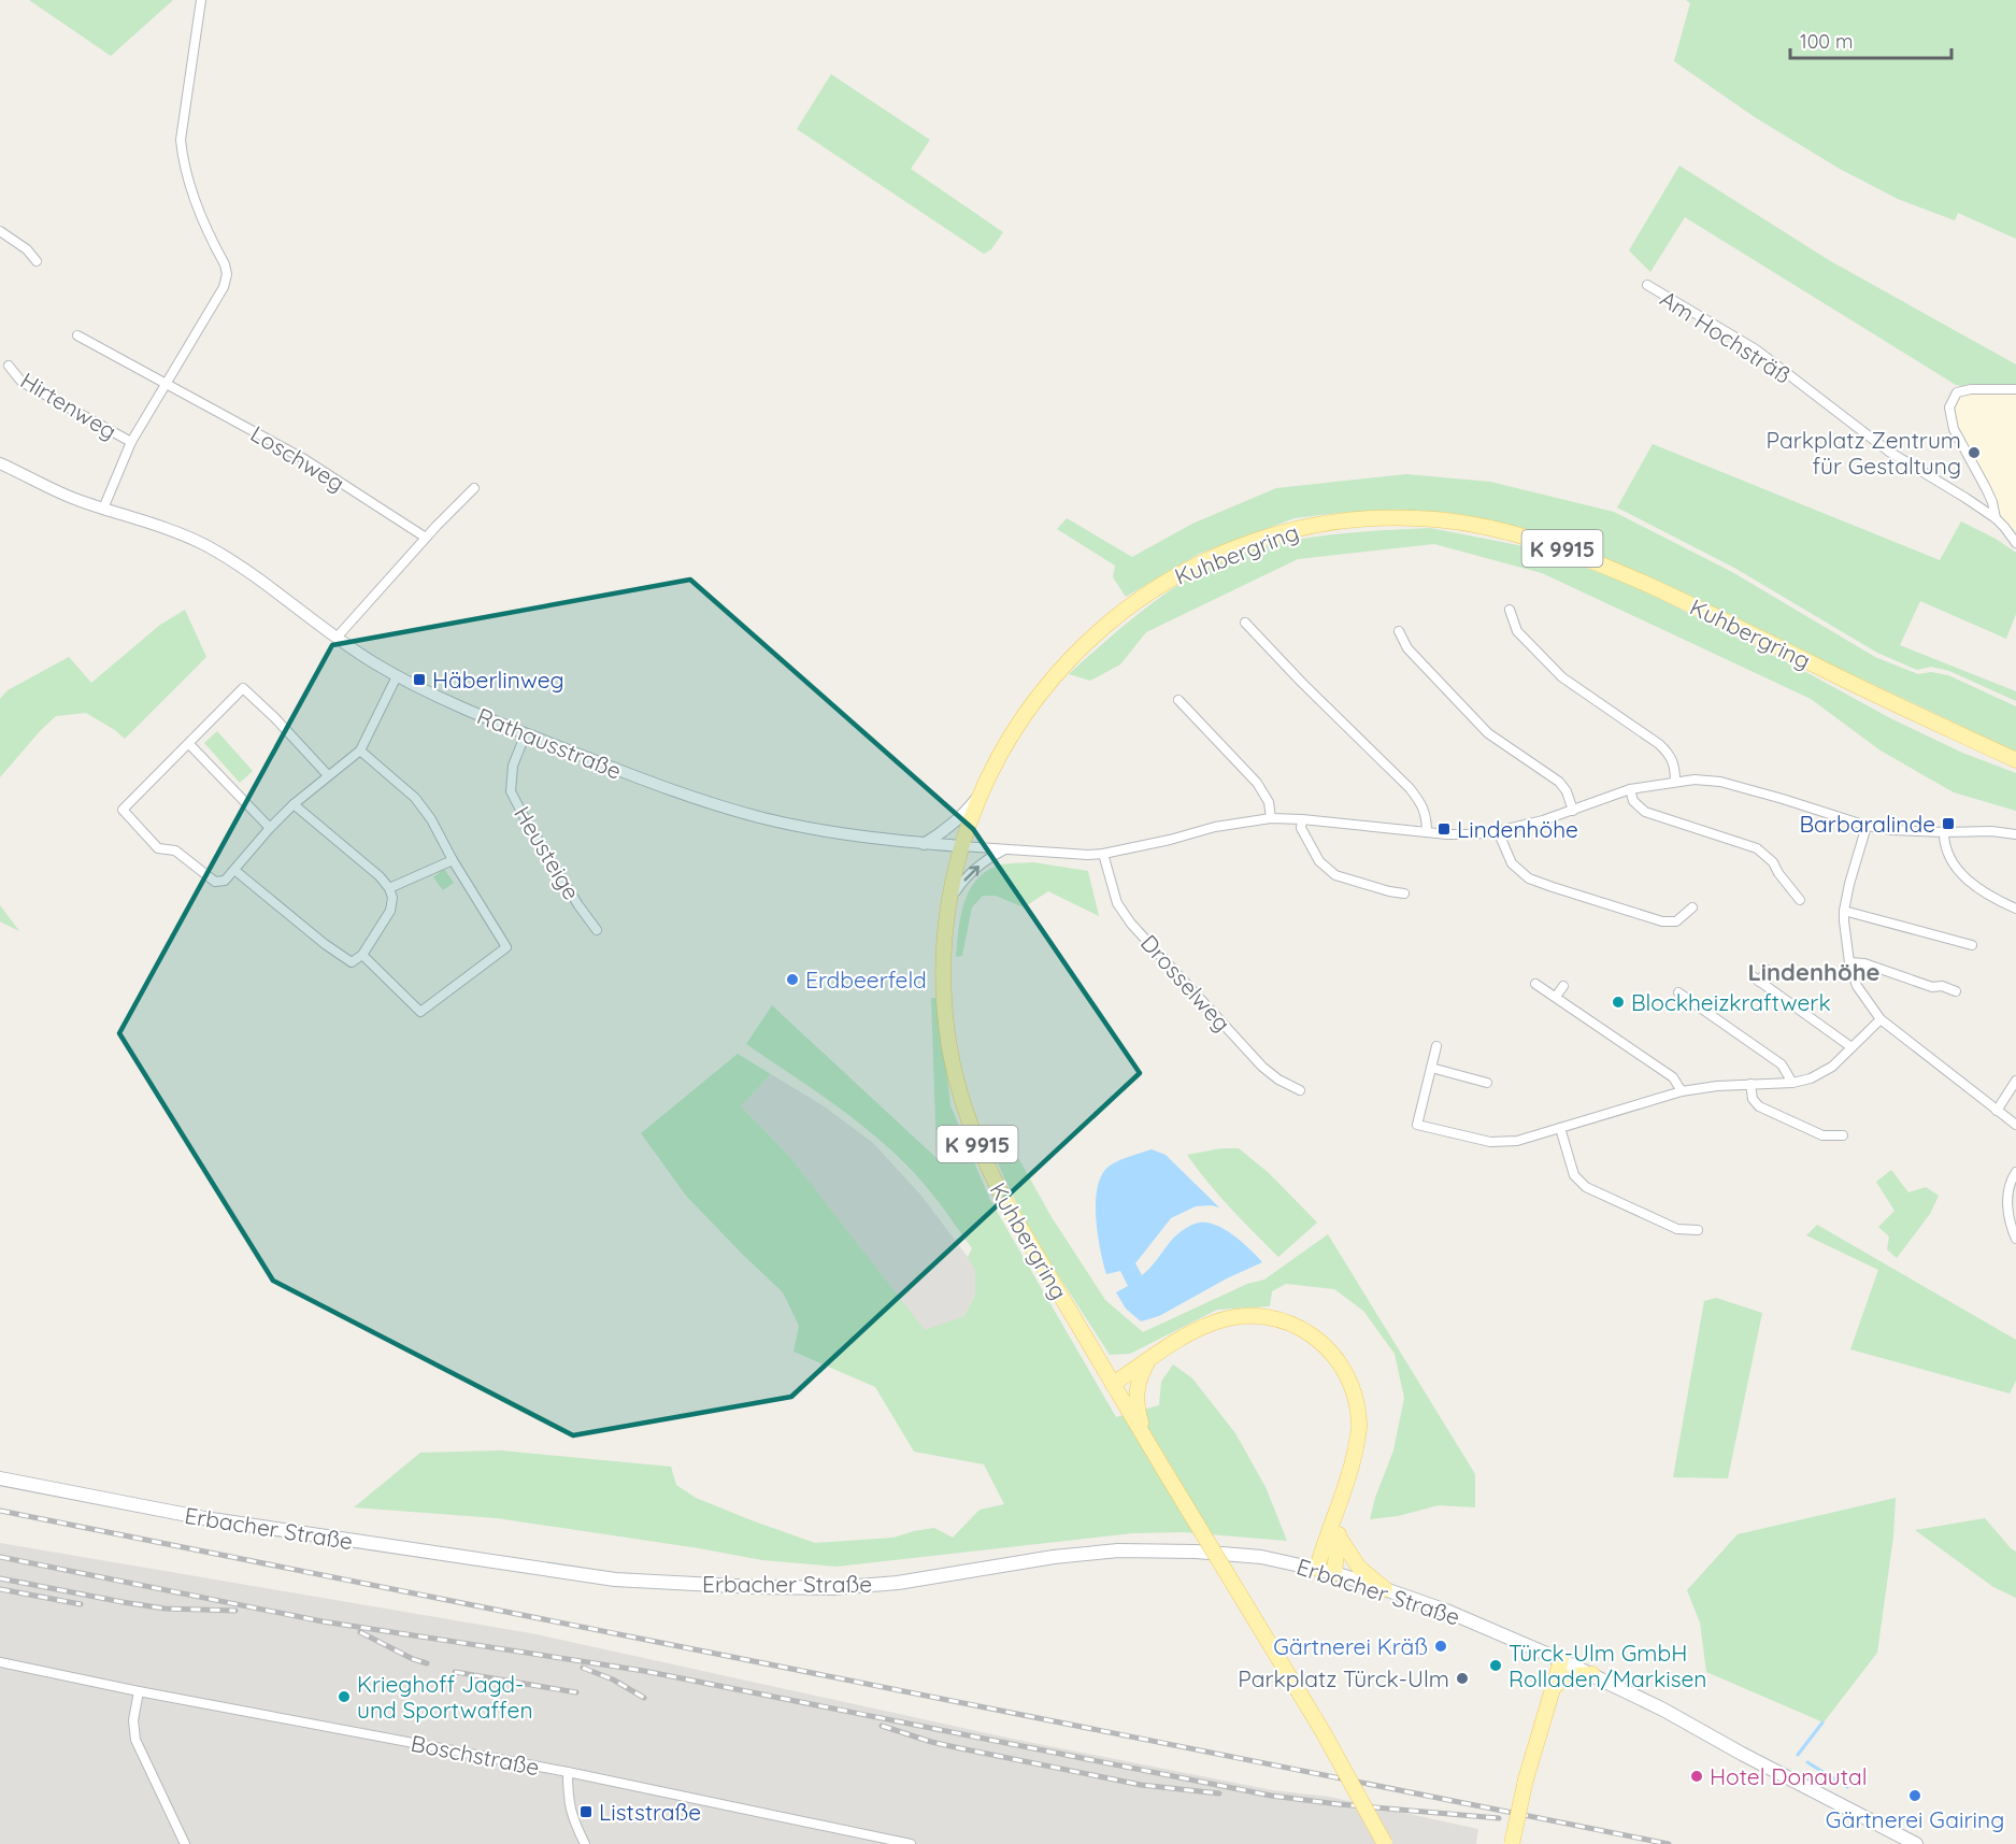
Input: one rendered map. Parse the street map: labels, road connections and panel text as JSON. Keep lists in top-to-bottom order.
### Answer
{
  "streets": {
    "main road": ["K 9915", "Kuhbergring", "Erbacher Straße"],
    "street": [
      "Am Hochsträß",
      "Hirtenweg",
      "Loschweg",
      "Rathausstraße",
      "Heusteige",
      "Drosselweg",
      "Boschstraße"
    ]
  },
  "crossings": [
    ["Kuhbergring", "Rathausstraße"],
    ["Rathausstraße", "Heusteige"]
  ],
  "districts": ["Lindenhöhe"],
  "places": {
    "other": [
      "Parkplatz Zentrum für Gestaltung",
      "Erdbeerfeld",
      "Blockheizkraftwerk",
      "Gärtnerei Kräß",
      "Türck-Ulm GmbH Rolladen/Markisen",
      "Parkplatz Türck-Ulm",
      "Krieghoff Jagd- und Sportwaffen",
      "Hotel Donautal",
      "Gärtnerei Gairing"
    ],
    "transit": [
      "Häberlinweg",
      "Barbaralinde",
      "Lindenhöhe",
      "Liststraße"
    ]
  },
  "scale_bar": "100 m"
}
